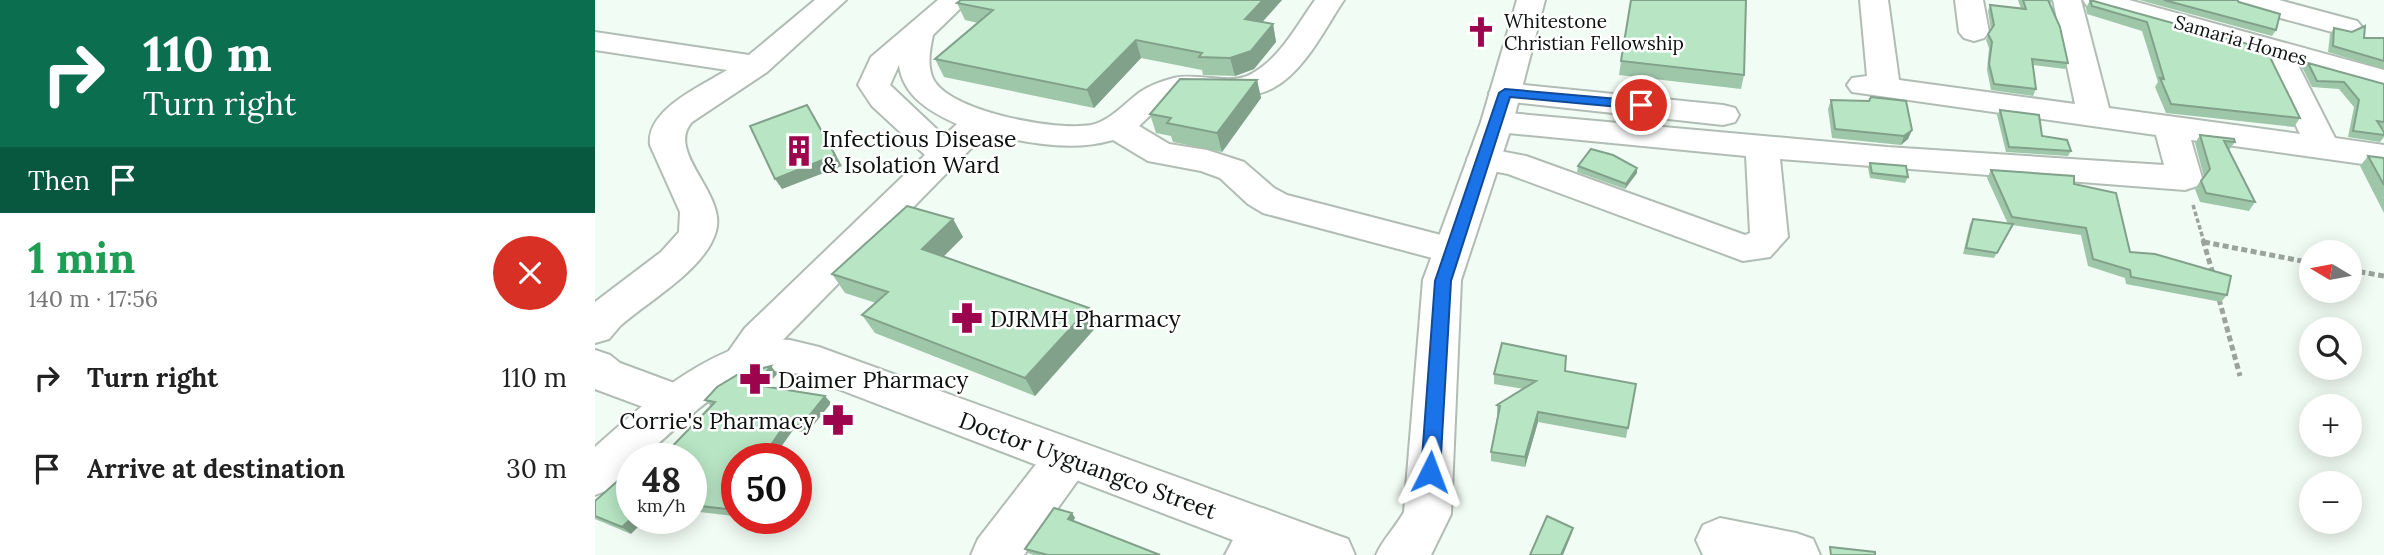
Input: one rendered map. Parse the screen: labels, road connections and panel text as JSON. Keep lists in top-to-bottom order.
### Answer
{
  "streets": {
    "street": ["Samaria Homes", "Doctor Uyguangco Street"]
  },
  "places": {
    "church": ["Whitestone Christian Fellowship"],
    "building": ["Infectious Disease & Isolation Ward"],
    "pharmacy": ["DJRMH Pharmacy", "Daimer Pharmacy", "Corrie's Pharmacy"]
  },
  "north": "left",
  "page": {
    "turn": ["110 m", "Turn right"],
    "then": "Then",
    "heading": ["1 min", "140 m · 17:56"],
    "map_buttons": ["+", "−"],
    "list": [
      {
        "name": "Turn right",
        "value": "110 m"
      },
      {
        "name": "Arrive at destination",
        "value": "30 m"
      }
    ],
    "speed": "48 km/h",
    "limit": "50"
  }
}
